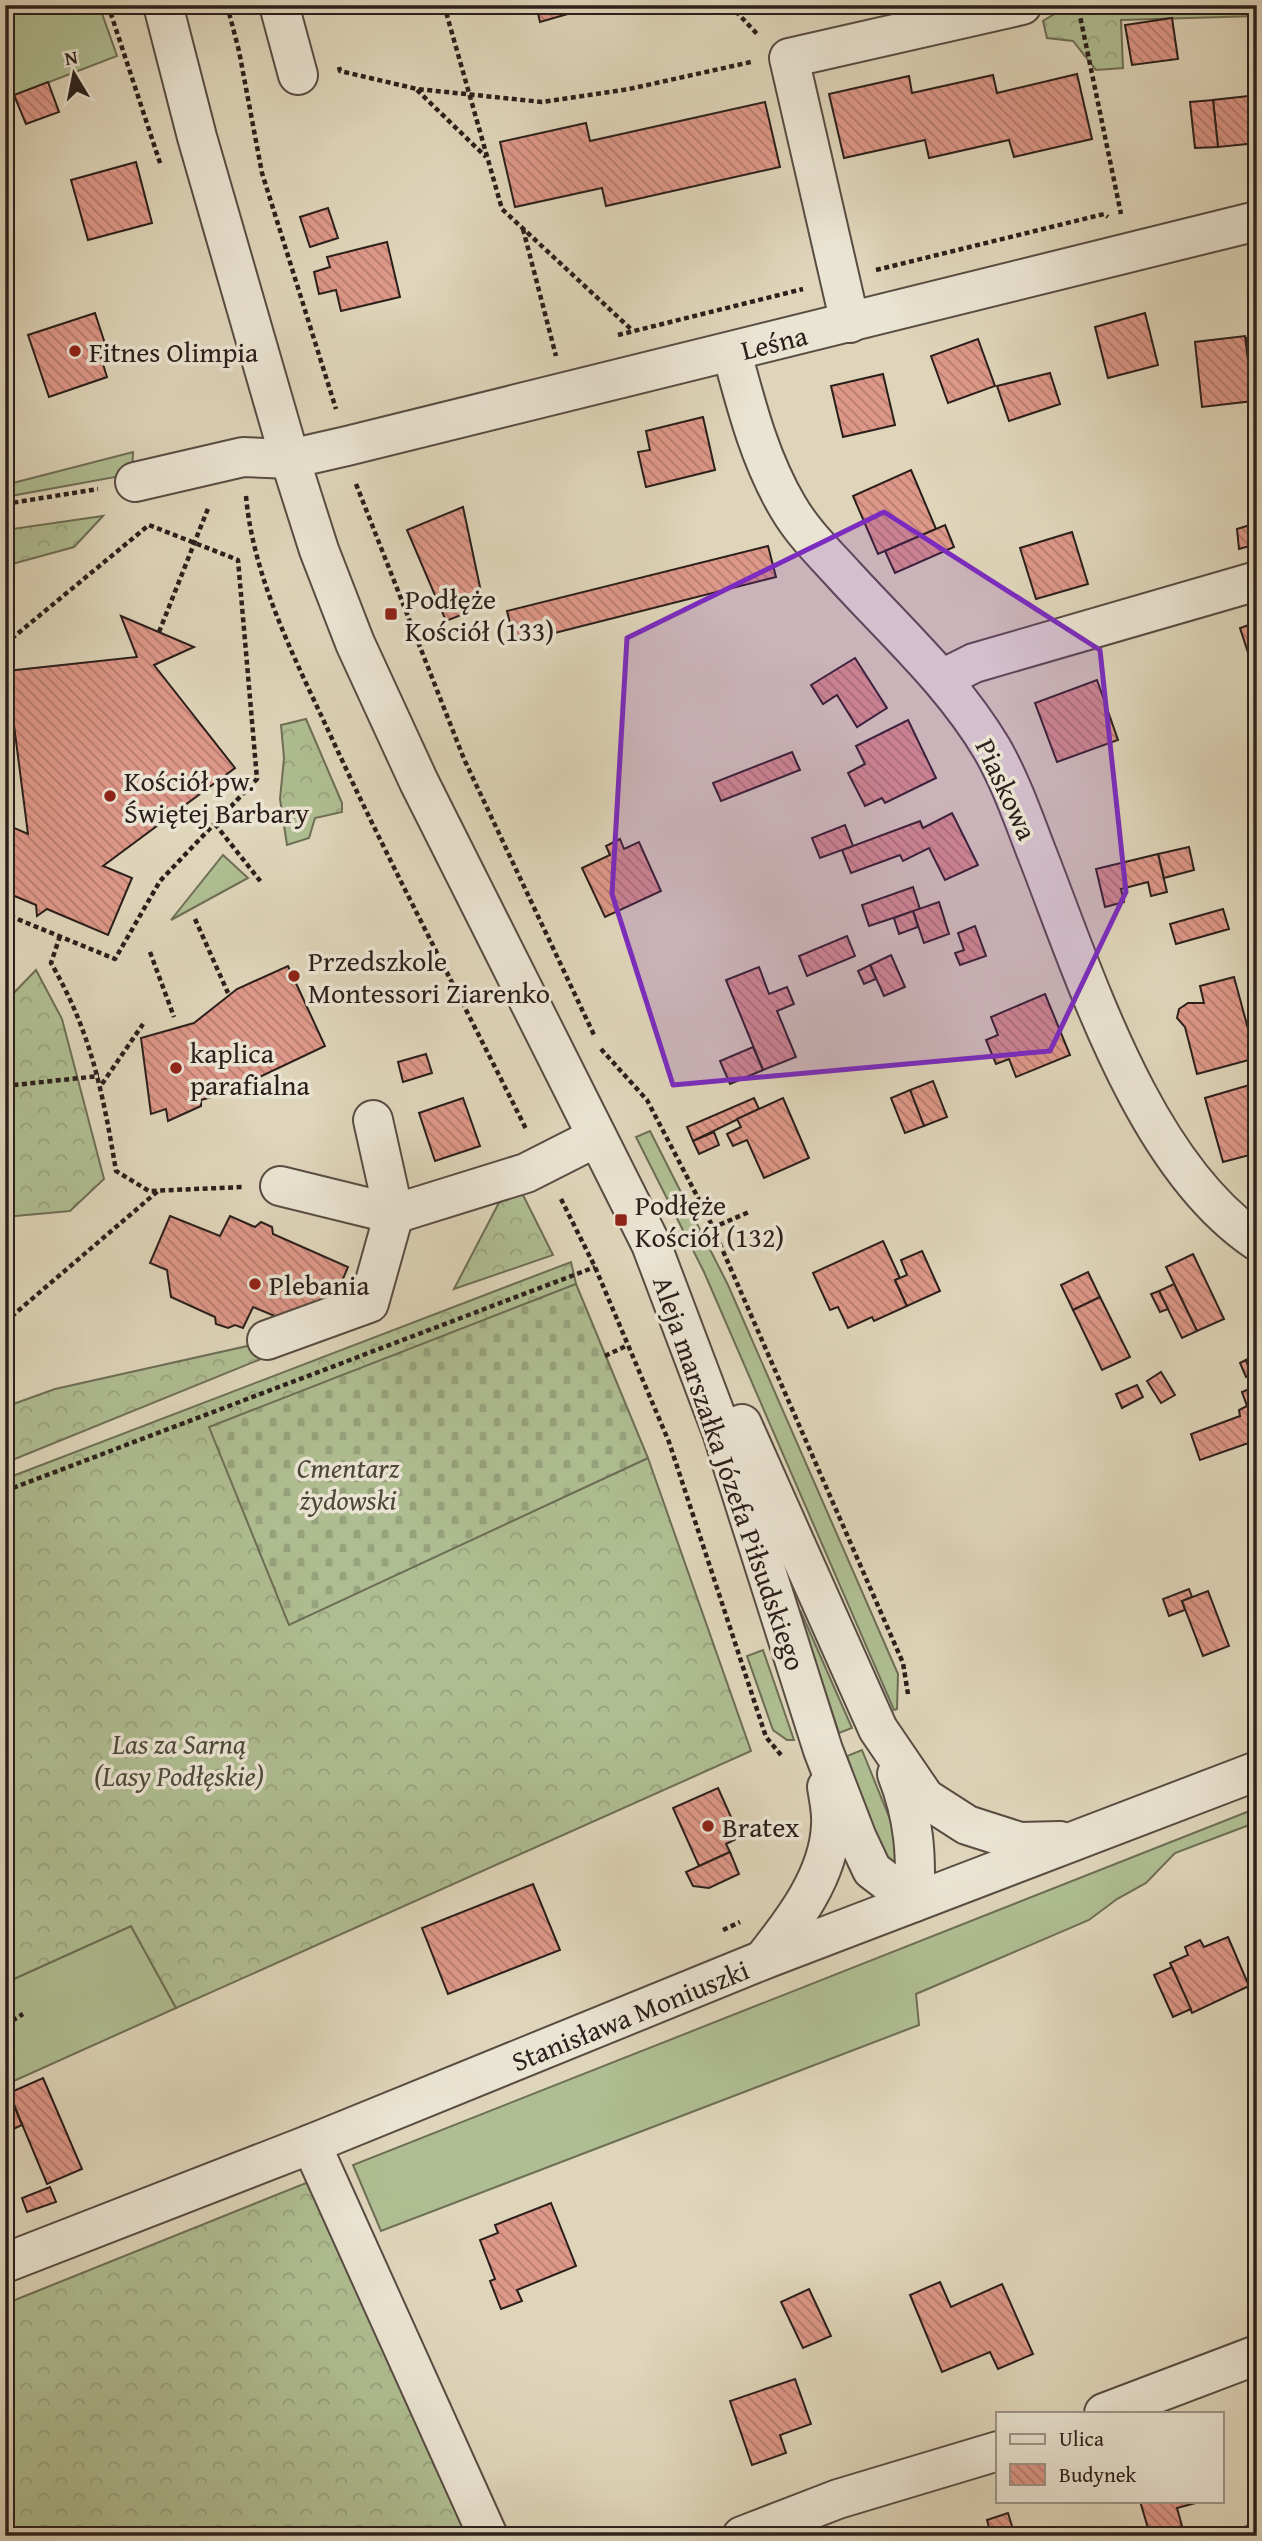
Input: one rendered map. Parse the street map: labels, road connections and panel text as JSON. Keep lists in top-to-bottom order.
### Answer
{
  "streets": {
    "street": [
      "Leśna",
      "Piaskowa",
      "Aleja marszałka Józefa Piłsudskiego",
      "Stanisława Moniuszki"
    ]
  },
  "crossings": [
    ["Leśna", "Piaskowa"],
    ["Leśna", "Aleja marszałka Józefa Piłsudskiego"],
    ["Aleja marszałka Józefa Piłsudskiego", "Stanisława Moniuszki"]
  ],
  "parks": ["Cmentarz żydowski", "Las za Sarną (Lasy Podłęskie)"],
  "places": {
    "other": [
      "Fitnes Olimpia",
      "Kościół pw. Świętej Barbary",
      "Przedszkole Montessori Ziarenko",
      "kaplica parafialna",
      "Plebania",
      "Bratex"
    ],
    "transit": ["Podłęże Kościół (133)", "Podłęże Kościół (132)"]
  },
  "legend": ["Ulica", "Budynek"],
  "north": "top"
}
